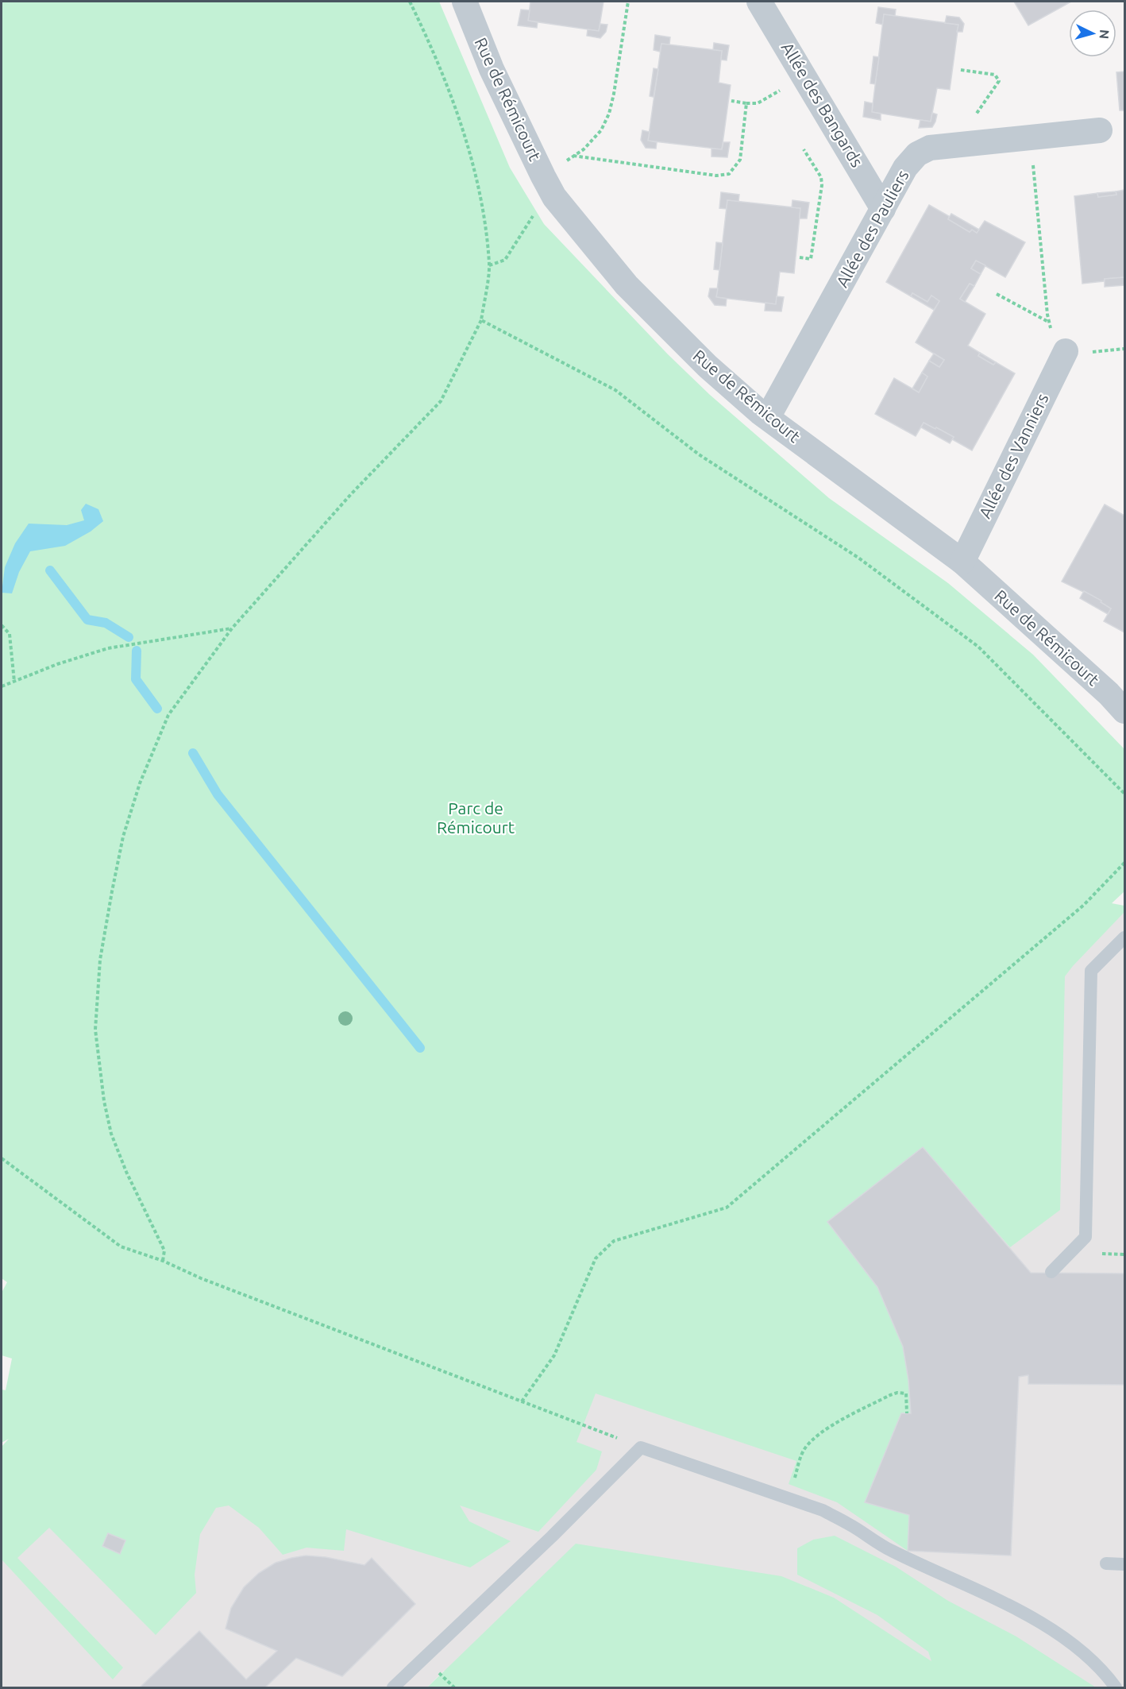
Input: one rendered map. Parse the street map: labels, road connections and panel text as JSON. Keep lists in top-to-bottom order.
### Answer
{
  "streets": {
    "street": [
      "Rue de Rémicourt",
      "Allée des Bangards",
      "Allée des Pauliers",
      "Allée des Vanniers"
    ]
  },
  "crossings": [
    ["Rue de Rémicourt", "Allée des Pauliers"],
    ["Rue de Rémicourt", "Allée des Vanniers"],
    ["Allée des Bangards", "Allée des Pauliers"]
  ],
  "parks": ["Parc de Rémicourt"],
  "north": "right"
}
